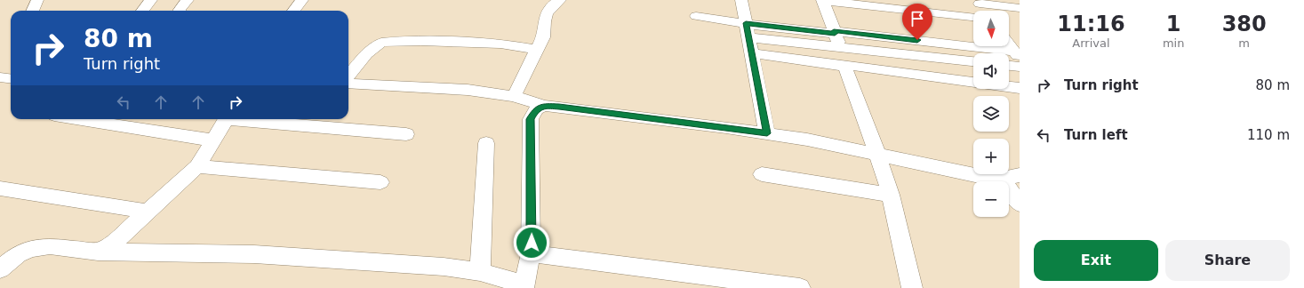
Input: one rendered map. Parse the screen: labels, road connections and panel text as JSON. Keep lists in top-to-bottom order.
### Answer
{
  "north": "bottom",
  "page": {
    "eta": [
      "11:16",
      "Arrival",
      "1",
      "min",
      "380",
      "m"
    ],
    "map_buttons": ["+", "−"],
    "turn": ["80 m", "Turn right"],
    "list": [
      {
        "name": "Turn right",
        "value": "80 m"
      },
      {
        "name": "Turn left",
        "value": "110 m"
      }
    ],
    "buttons": ["Exit", "Share"]
  }
}
